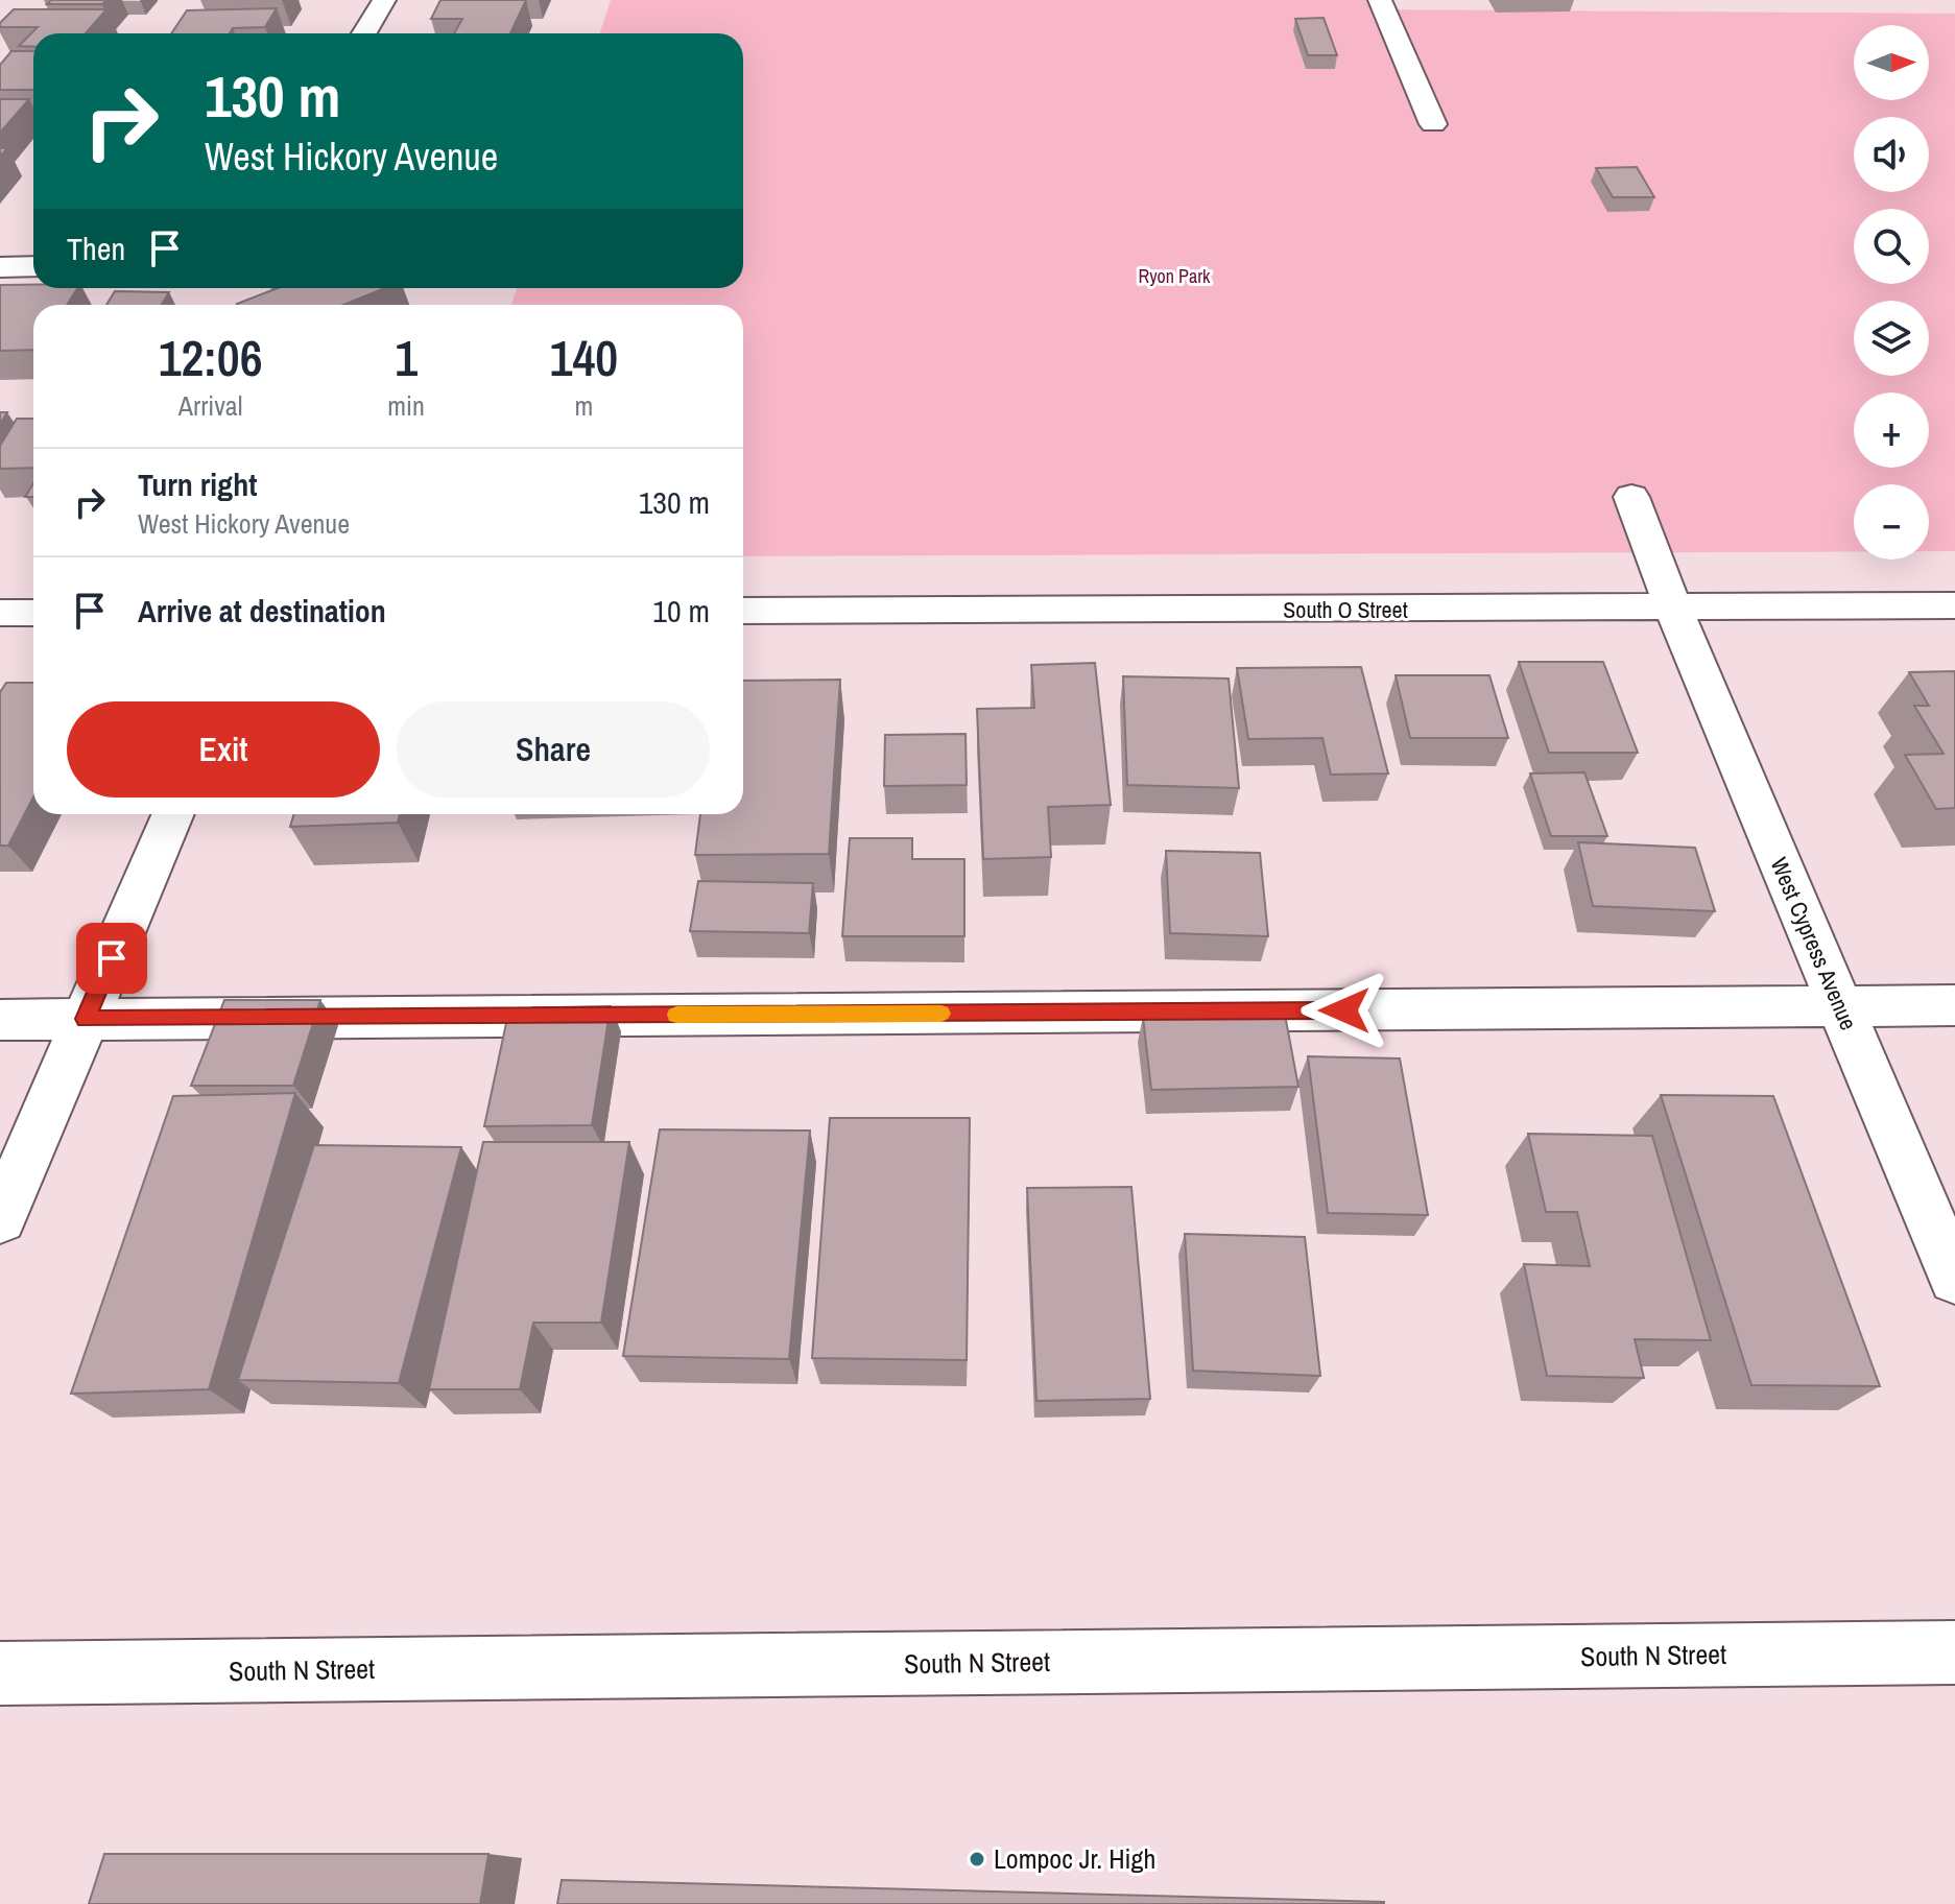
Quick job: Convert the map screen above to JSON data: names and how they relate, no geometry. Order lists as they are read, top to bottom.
{
  "streets": {
    "street": ["South O Street", "West Cypress Avenue", "South N Street"]
  },
  "crossings": [
    ["South O Street", "West Cypress Avenue"]
  ],
  "parks": ["Ryon Park"],
  "places": ["Lompoc Jr. High"],
  "north": "right",
  "page": {
    "map_buttons": ["+", "−"],
    "turn": ["130 m", "West Hickory Avenue"],
    "then": "Then",
    "eta": [
      "12:06",
      "Arrival",
      "1",
      "min",
      "140",
      "m"
    ],
    "list": [
      {
        "name": "Turn right",
        "note": "West Hickory Avenue",
        "value": "130 m"
      },
      {
        "name": "Arrive at destination",
        "value": "10 m"
      }
    ],
    "buttons": ["Exit", "Share"]
  }
}
